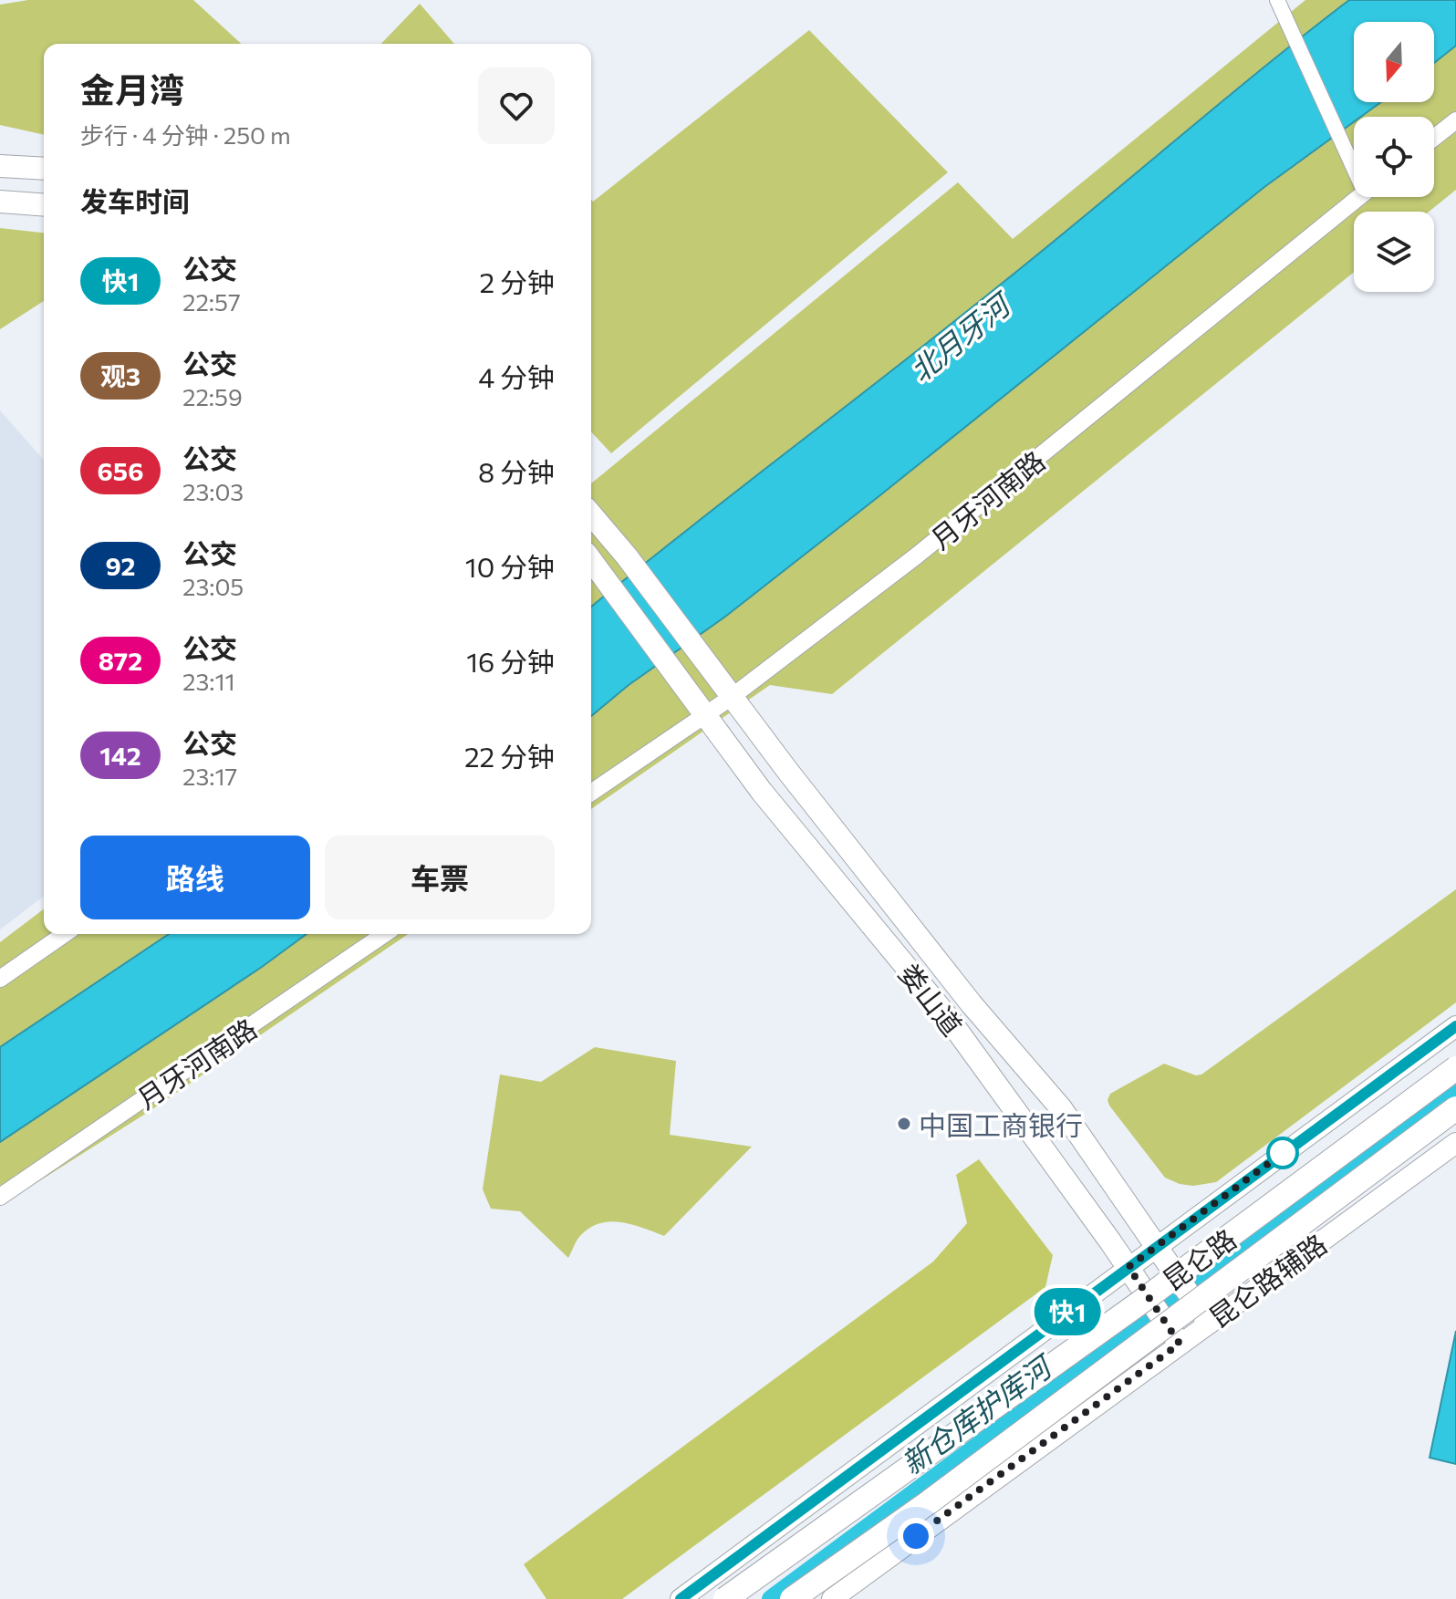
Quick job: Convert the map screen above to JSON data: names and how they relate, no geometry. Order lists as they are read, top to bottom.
{
  "streets": {
    "highway": ["昆仑路"],
    "main road": ["娄山道", "昆仑路辅路"],
    "street": ["月牙河南路"]
  },
  "crossings": [
    ["月牙河南路", "娄山道"],
    ["娄山道", "昆仑路辅路"]
  ],
  "water": ["北月牙河", "新仓库护库河"],
  "places": ["中国工商银行"],
  "lines": ["bus line 快1"],
  "north": "bottom",
  "page": {
    "on_map": "快1",
    "heading": [
      ["金月湾", "步行 · 4 分钟 · 250 m"],
      "发车时间"
    ],
    "list": [
      {
        "mark": "快1",
        "name": "公交",
        "note": "22:57",
        "value": "2 分钟"
      },
      {
        "mark": "观3",
        "name": "公交",
        "note": "22:59",
        "value": "4 分钟"
      },
      {
        "mark": "656",
        "name": "公交",
        "note": "23:03",
        "value": "8 分钟"
      },
      {
        "mark": "92",
        "name": "公交",
        "note": "23:05",
        "value": "10 分钟"
      },
      {
        "mark": "872",
        "name": "公交",
        "note": "23:11",
        "value": "16 分钟"
      },
      {
        "mark": "142",
        "name": "公交",
        "note": "23:17",
        "value": "22 分钟"
      }
    ],
    "buttons": ["路线", "车票"]
  }
}
